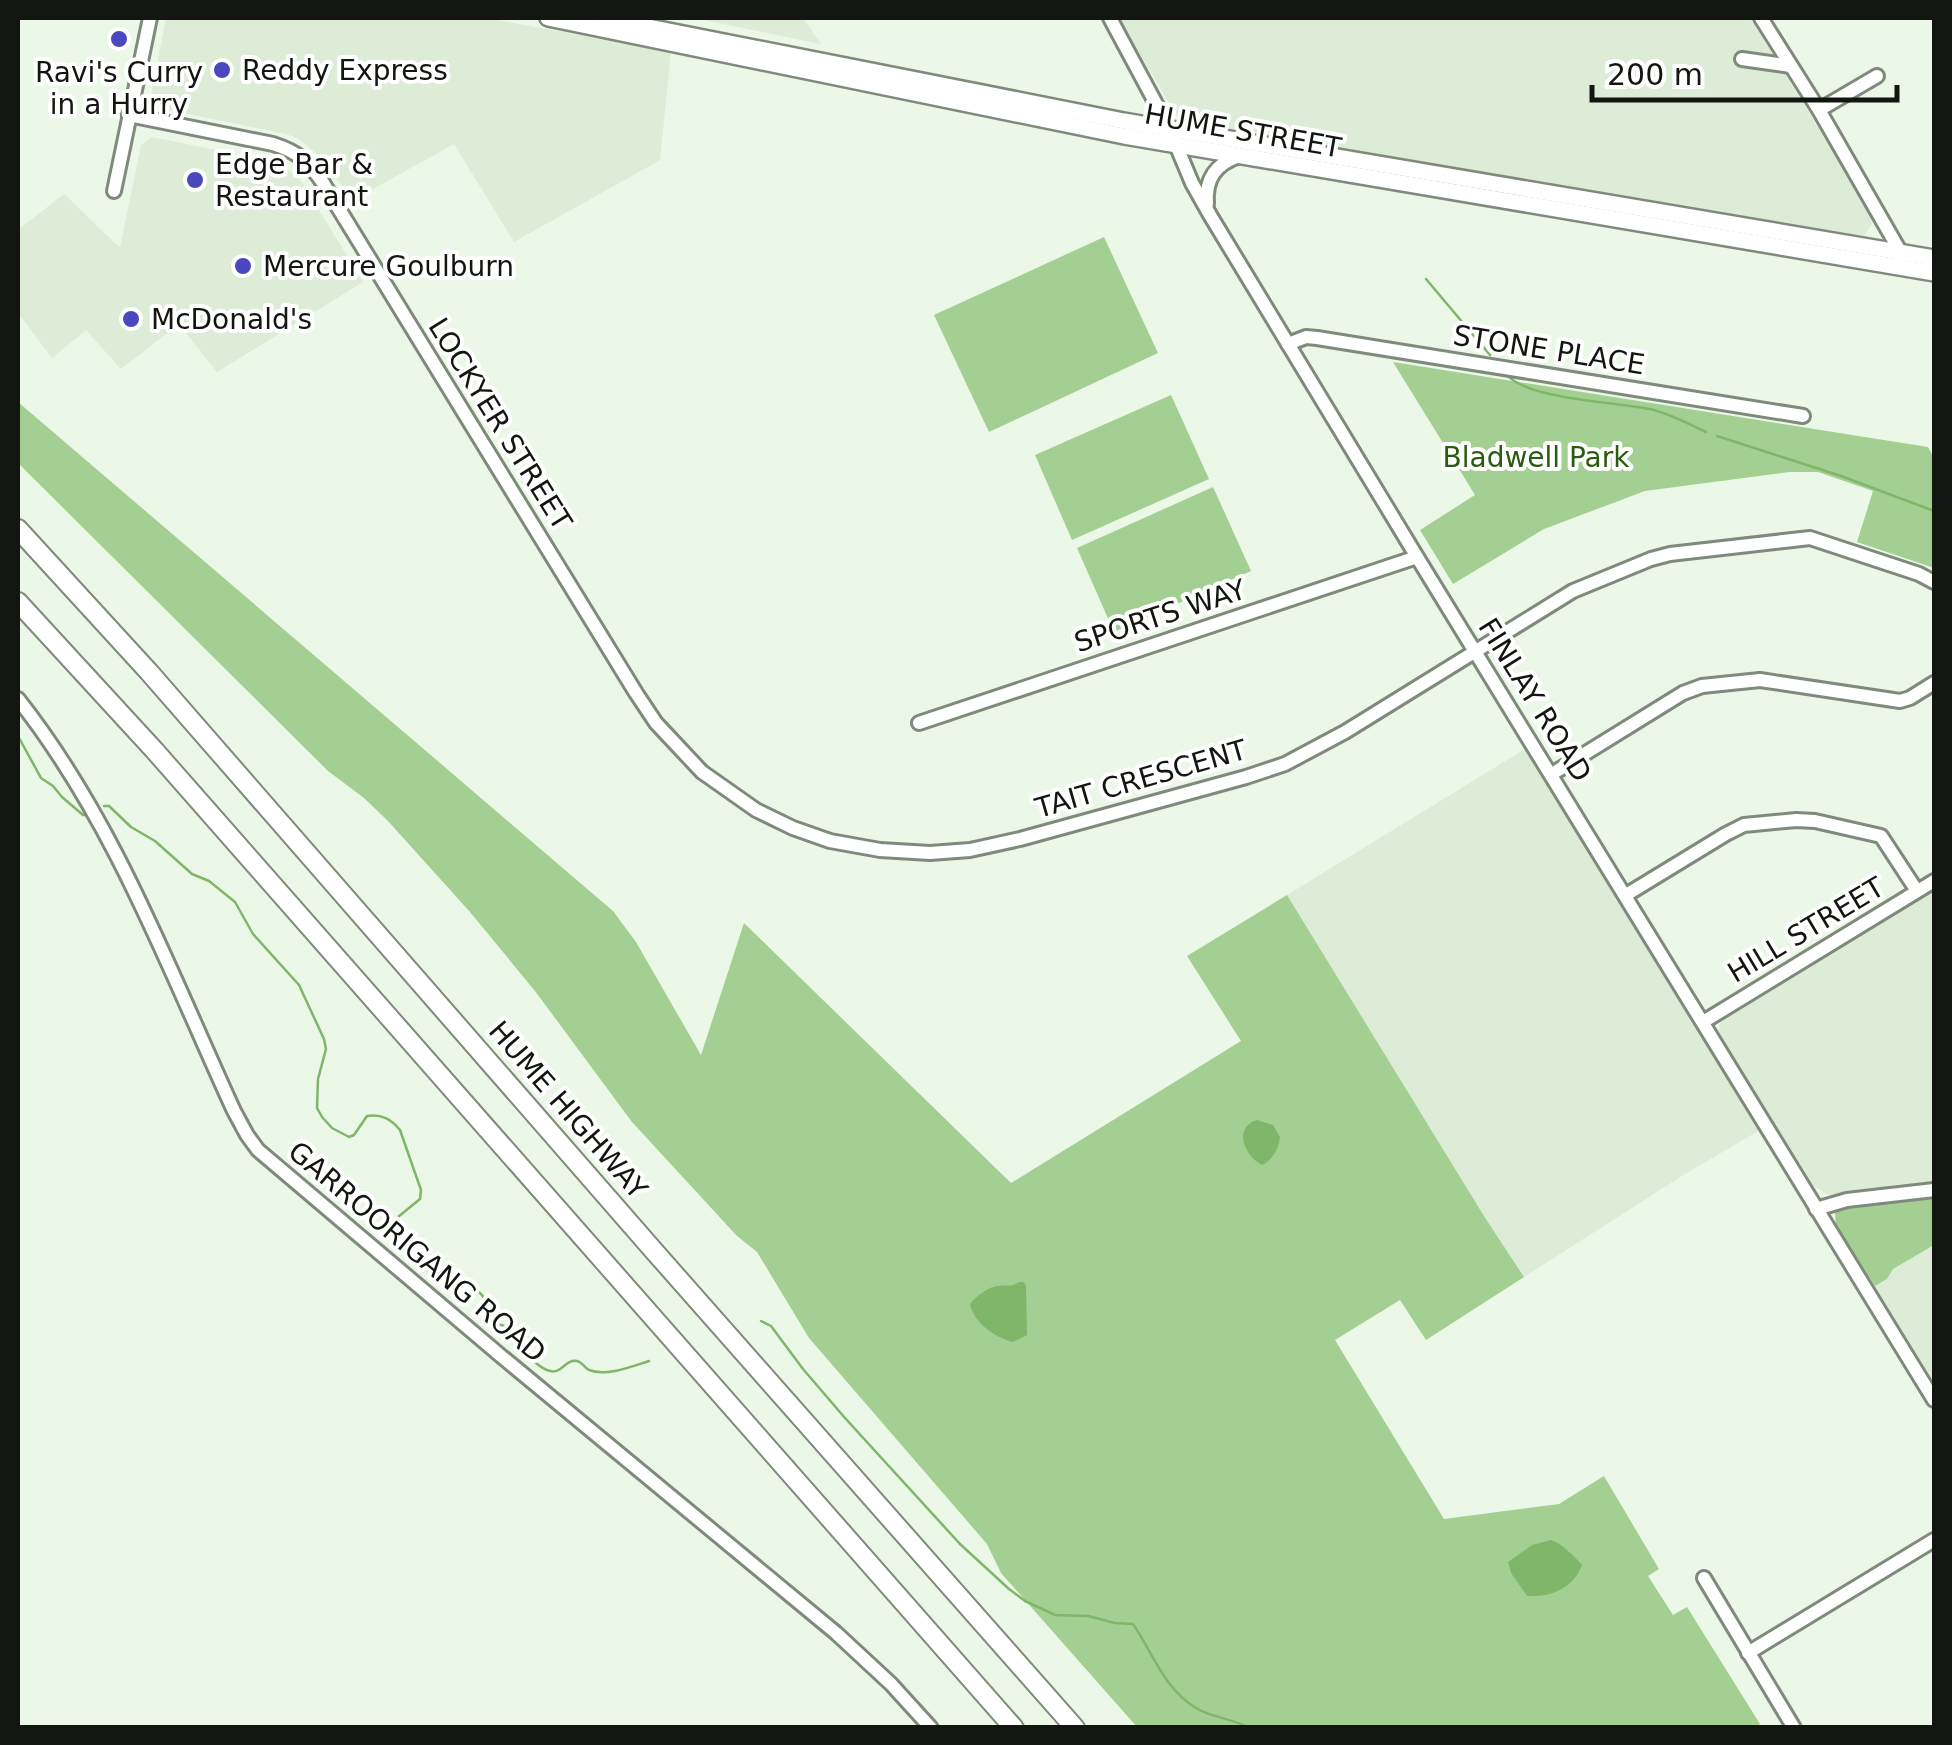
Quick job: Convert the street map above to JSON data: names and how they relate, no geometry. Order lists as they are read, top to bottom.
{
  "streets": {
    "highway": ["HUME HIGHWAY"],
    "main road": ["HUME STREET"],
    "street": [
      "STONE PLACE",
      "LOCKYER STREET",
      "SPORTS WAY",
      "FINLAY ROAD",
      "TAIT CRESCENT",
      "HILL STREET",
      "GARROORIGANG ROAD"
    ]
  },
  "crossings": [
    ["HUME STREET", "FINLAY ROAD"],
    ["STONE PLACE", "FINLAY ROAD"],
    ["LOCKYER STREET", "TAIT CRESCENT"],
    ["SPORTS WAY", "FINLAY ROAD"],
    ["FINLAY ROAD", "TAIT CRESCENT"],
    ["FINLAY ROAD", "HILL STREET"]
  ],
  "parks": ["Bladwell Park"],
  "places": [
    "Ravi's Curry in a Hurry",
    "Reddy Express",
    "Edge Bar & Restaurant",
    "Mercure Goulburn",
    "McDonald's"
  ],
  "scale_bar": "200 m"
}
